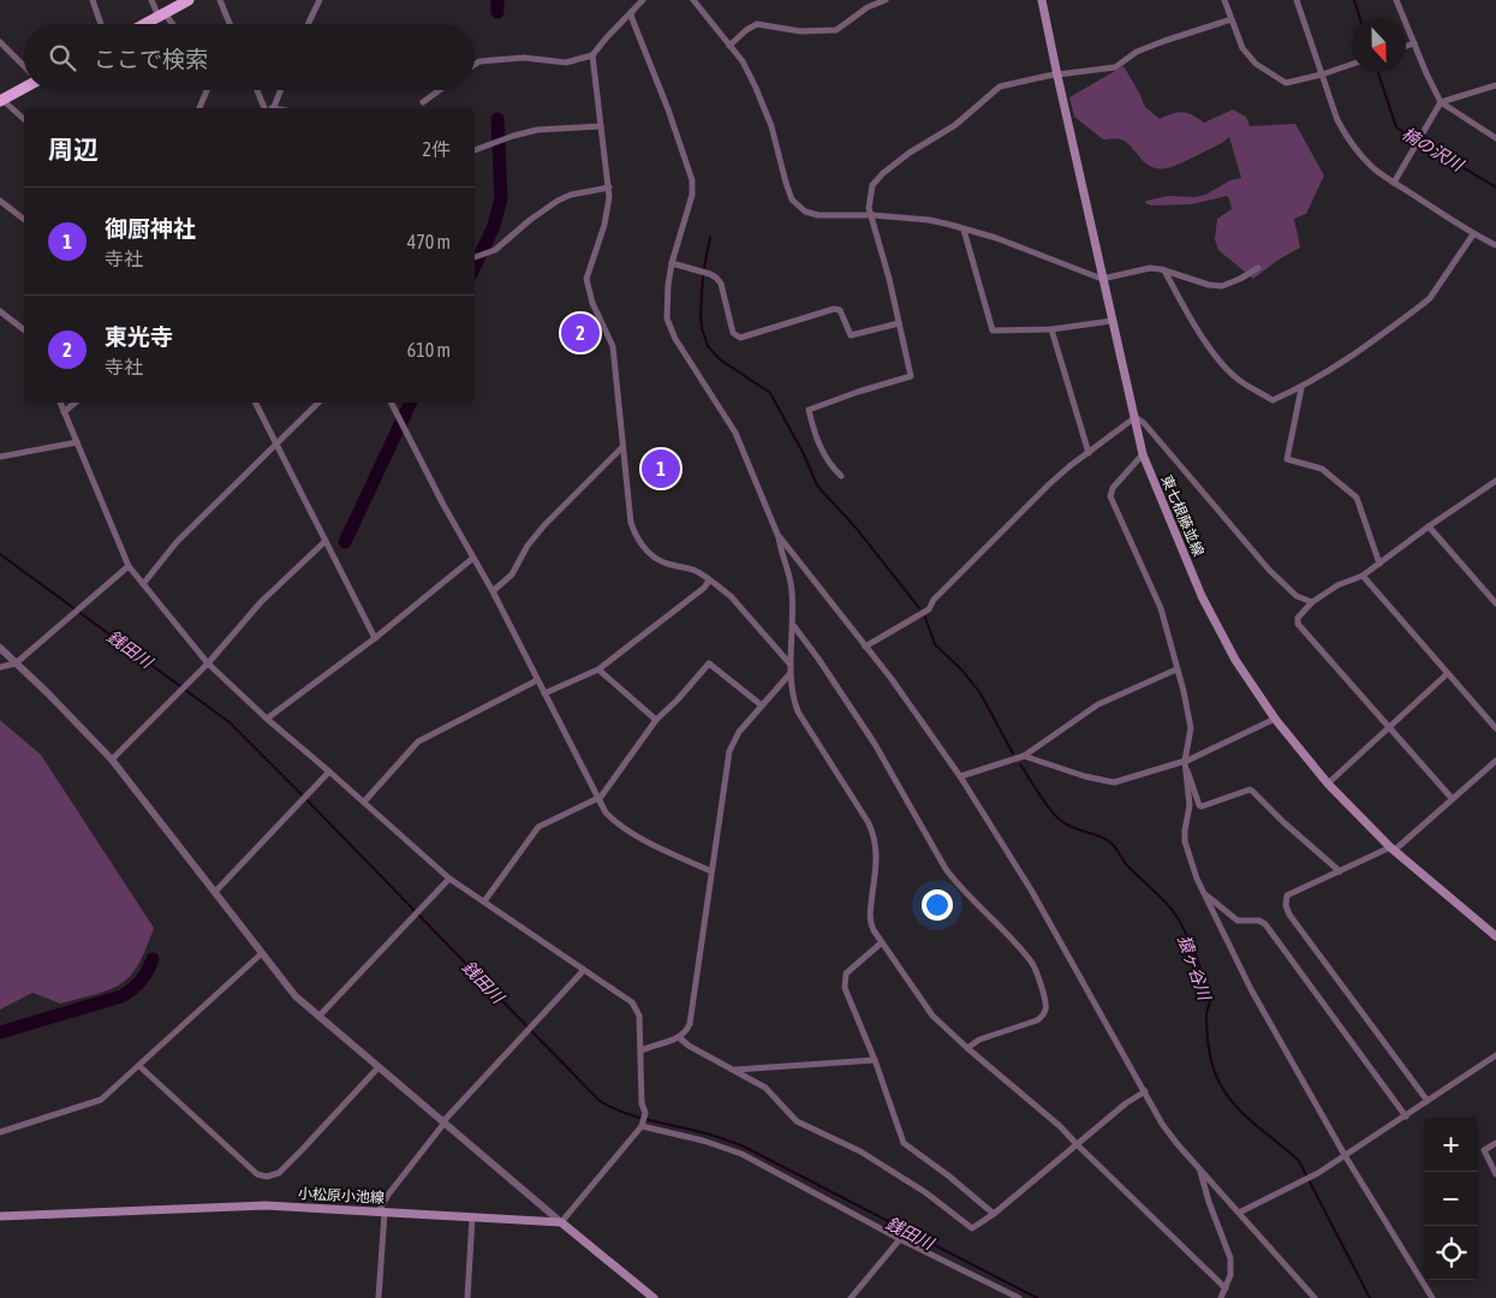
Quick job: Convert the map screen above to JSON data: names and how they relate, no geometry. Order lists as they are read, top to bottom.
{
  "streets": {
    "main road": ["東七根藤並線", "小松原小池線"]
  },
  "water": ["楠の沢川", "銭田川", "猿ヶ谷川"],
  "north": "bottom",
  "page": {
    "search": "ここで検索",
    "heading": ["周辺", "2件"],
    "list": [
      {
        "mark": "1",
        "name": "御厨神社",
        "note": "寺社",
        "value": "470 m"
      },
      {
        "mark": "2",
        "name": "東光寺",
        "note": "寺社",
        "value": "610 m"
      }
    ],
    "pins": ["2", "1"],
    "map_buttons": ["+", "−"]
  }
}
